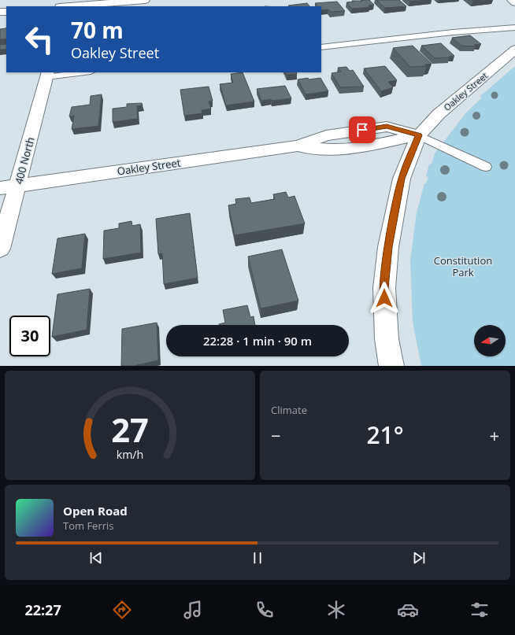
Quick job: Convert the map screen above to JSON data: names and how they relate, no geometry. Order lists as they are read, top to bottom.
{
  "streets": {
    "street": ["Oakley Street", "400 North"]
  },
  "crossings": [
    ["Oakley Street", "400 North"]
  ],
  "parks": ["Constitution Park"],
  "north": "left",
  "page": {
    "turn": ["70 m", "Oakley Street"],
    "limit": "30",
    "trip": "22:28 · 1 min · 90 m",
    "tile": "Climate",
    "heat": ["−", "21°", "+"],
    "song": ["Open Road", "Tom Ferris"],
    "tabs": "22:27",
    "gauge": ["27", "km/h"]
  }
}
